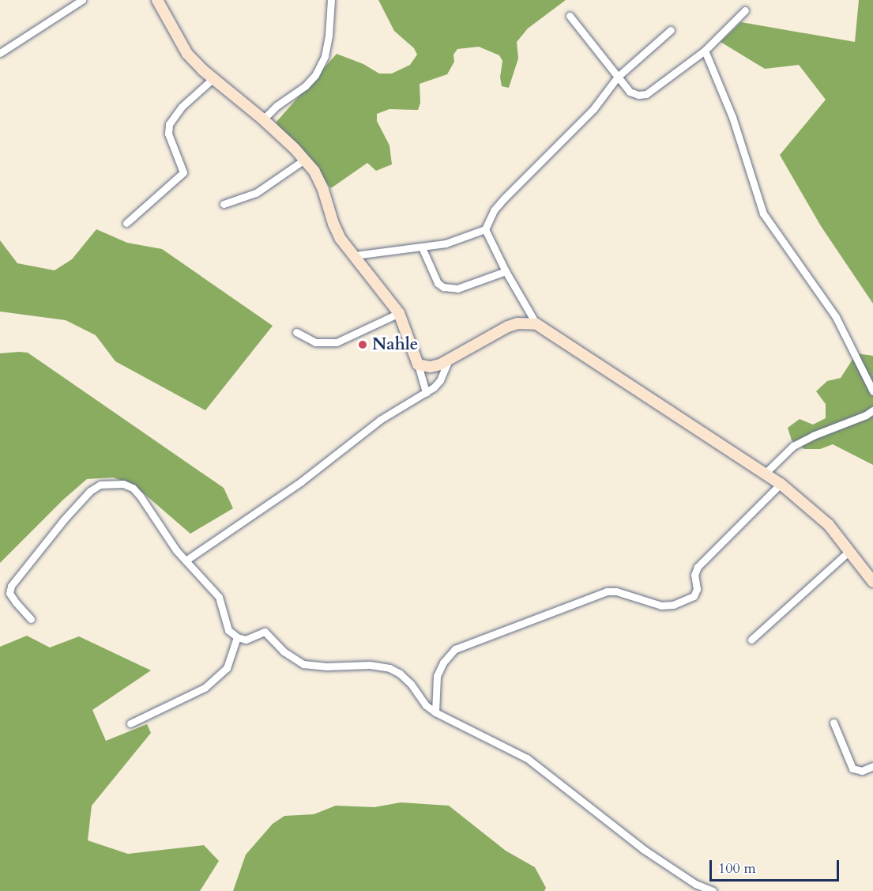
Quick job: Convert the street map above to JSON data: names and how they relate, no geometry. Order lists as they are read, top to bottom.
{
  "places": ["Nahle"],
  "scale_bar": "100 m"
}
